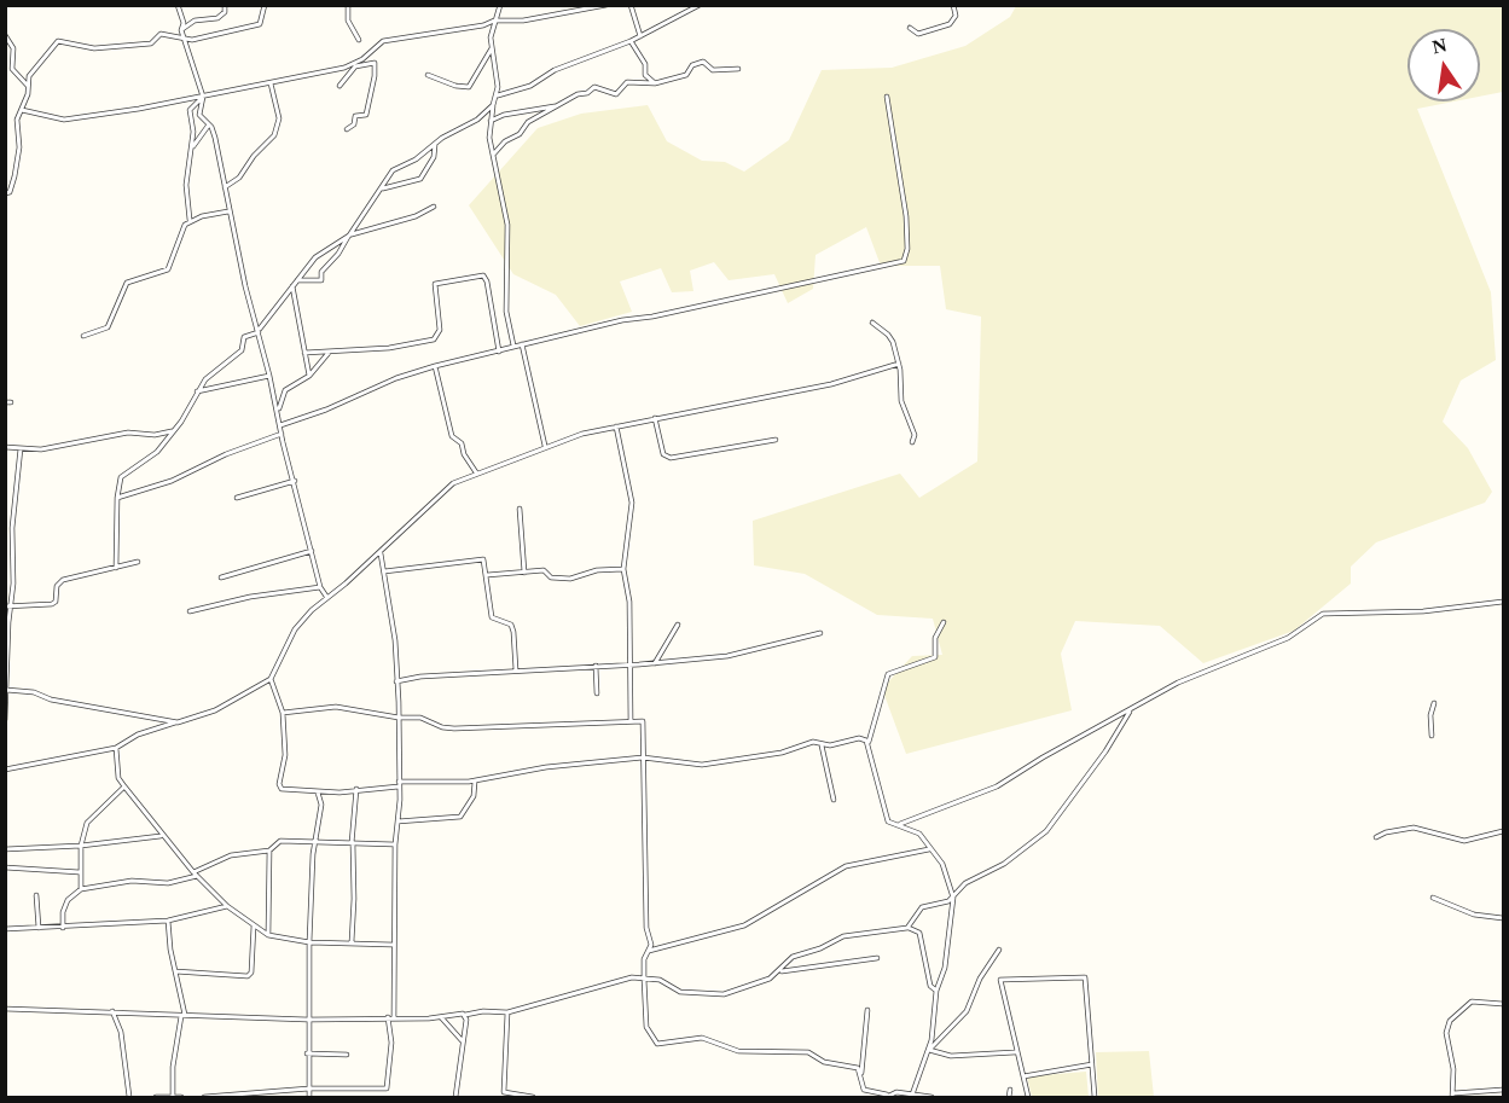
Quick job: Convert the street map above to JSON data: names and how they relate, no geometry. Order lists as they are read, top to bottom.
{
  "north": "top"
}
